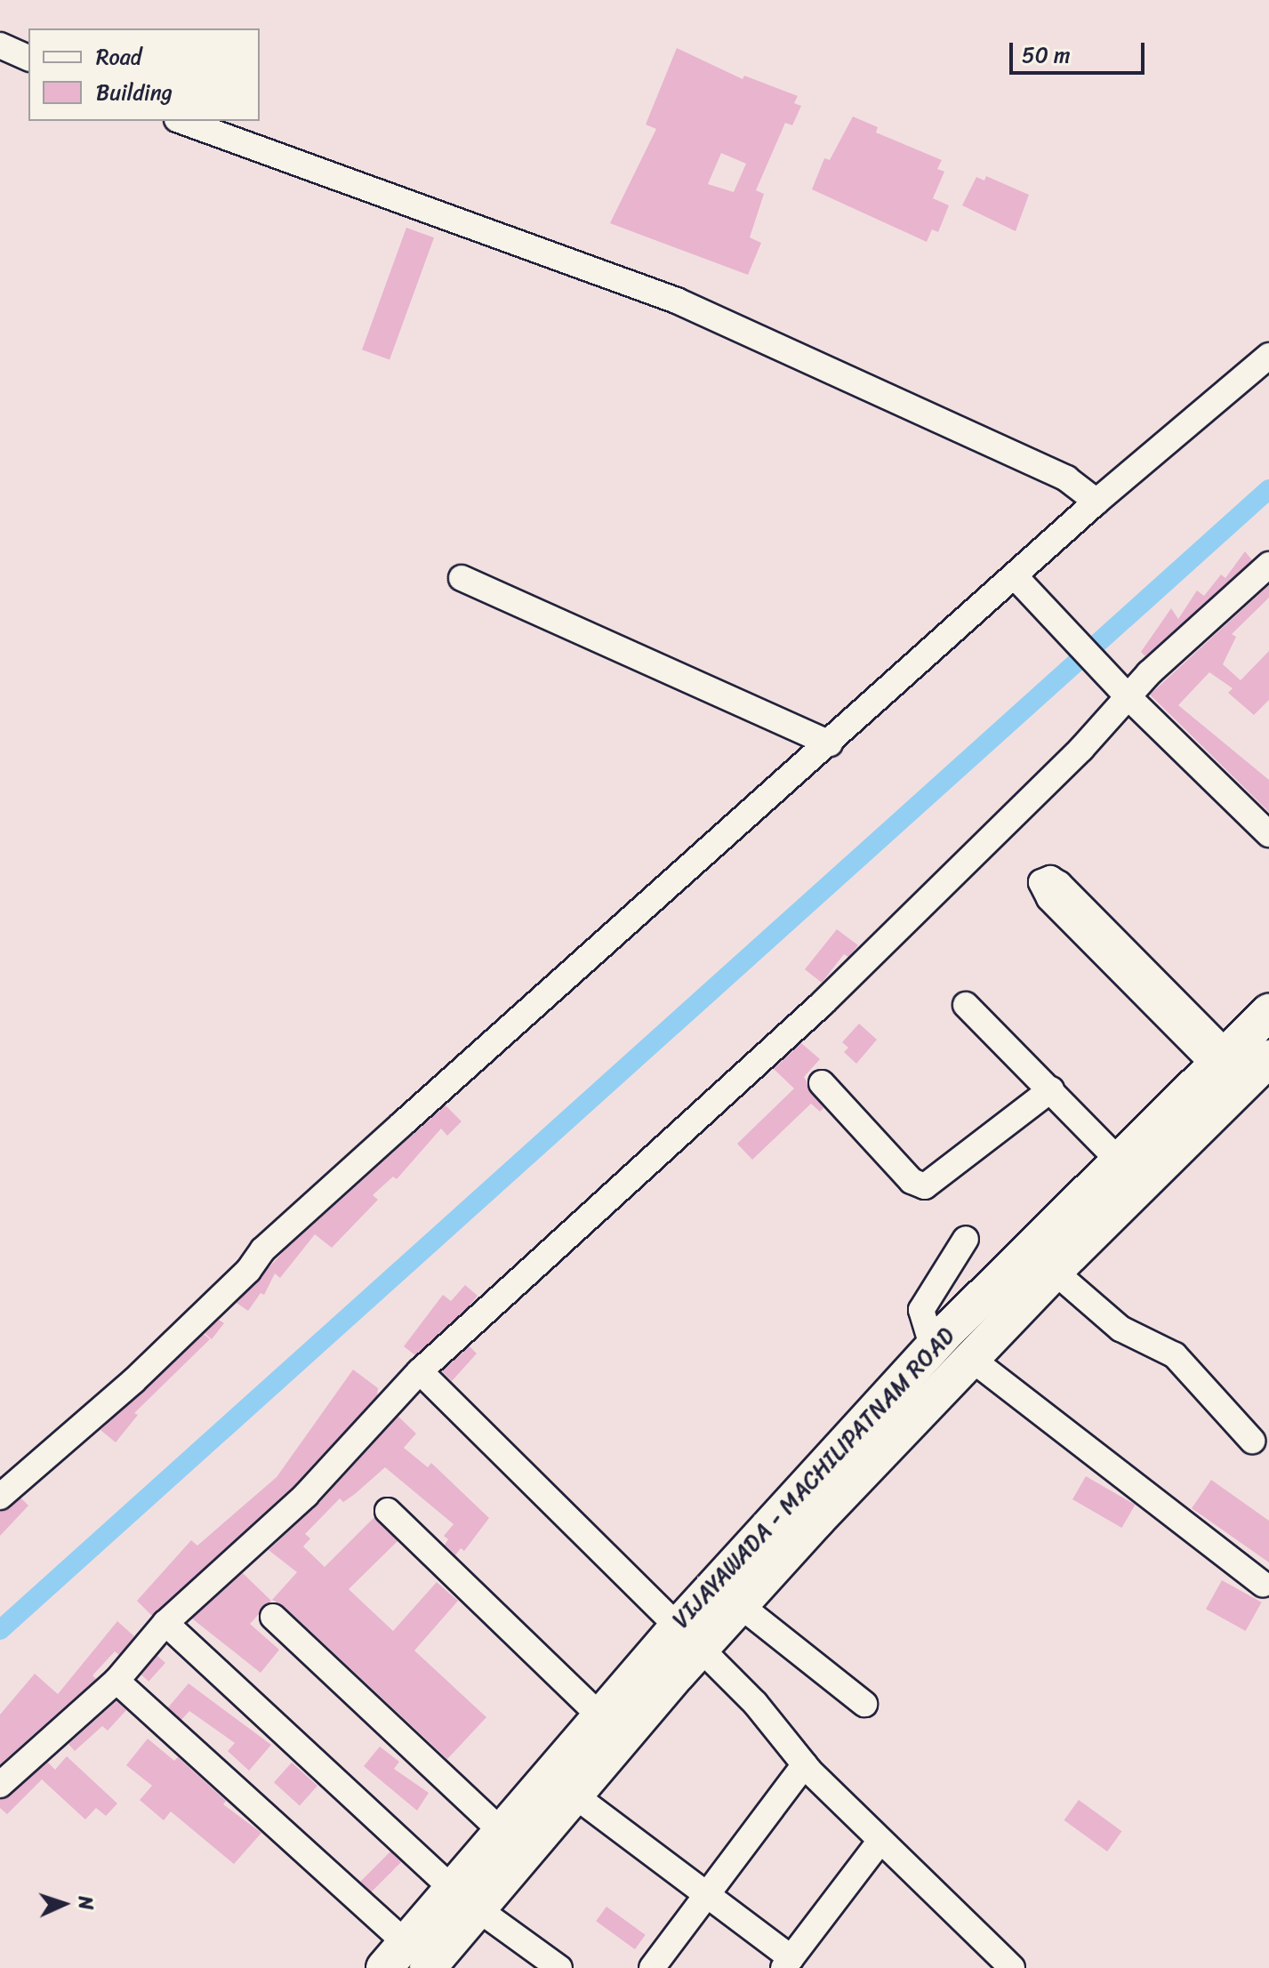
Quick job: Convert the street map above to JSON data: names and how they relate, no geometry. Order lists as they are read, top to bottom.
{
  "streets": {
    "highway": ["VIJAYAWADA - MACHILIPATNAM ROAD"]
  },
  "legend": ["Road", "Building"],
  "scale_bar": "50 m",
  "north": "right"
}
